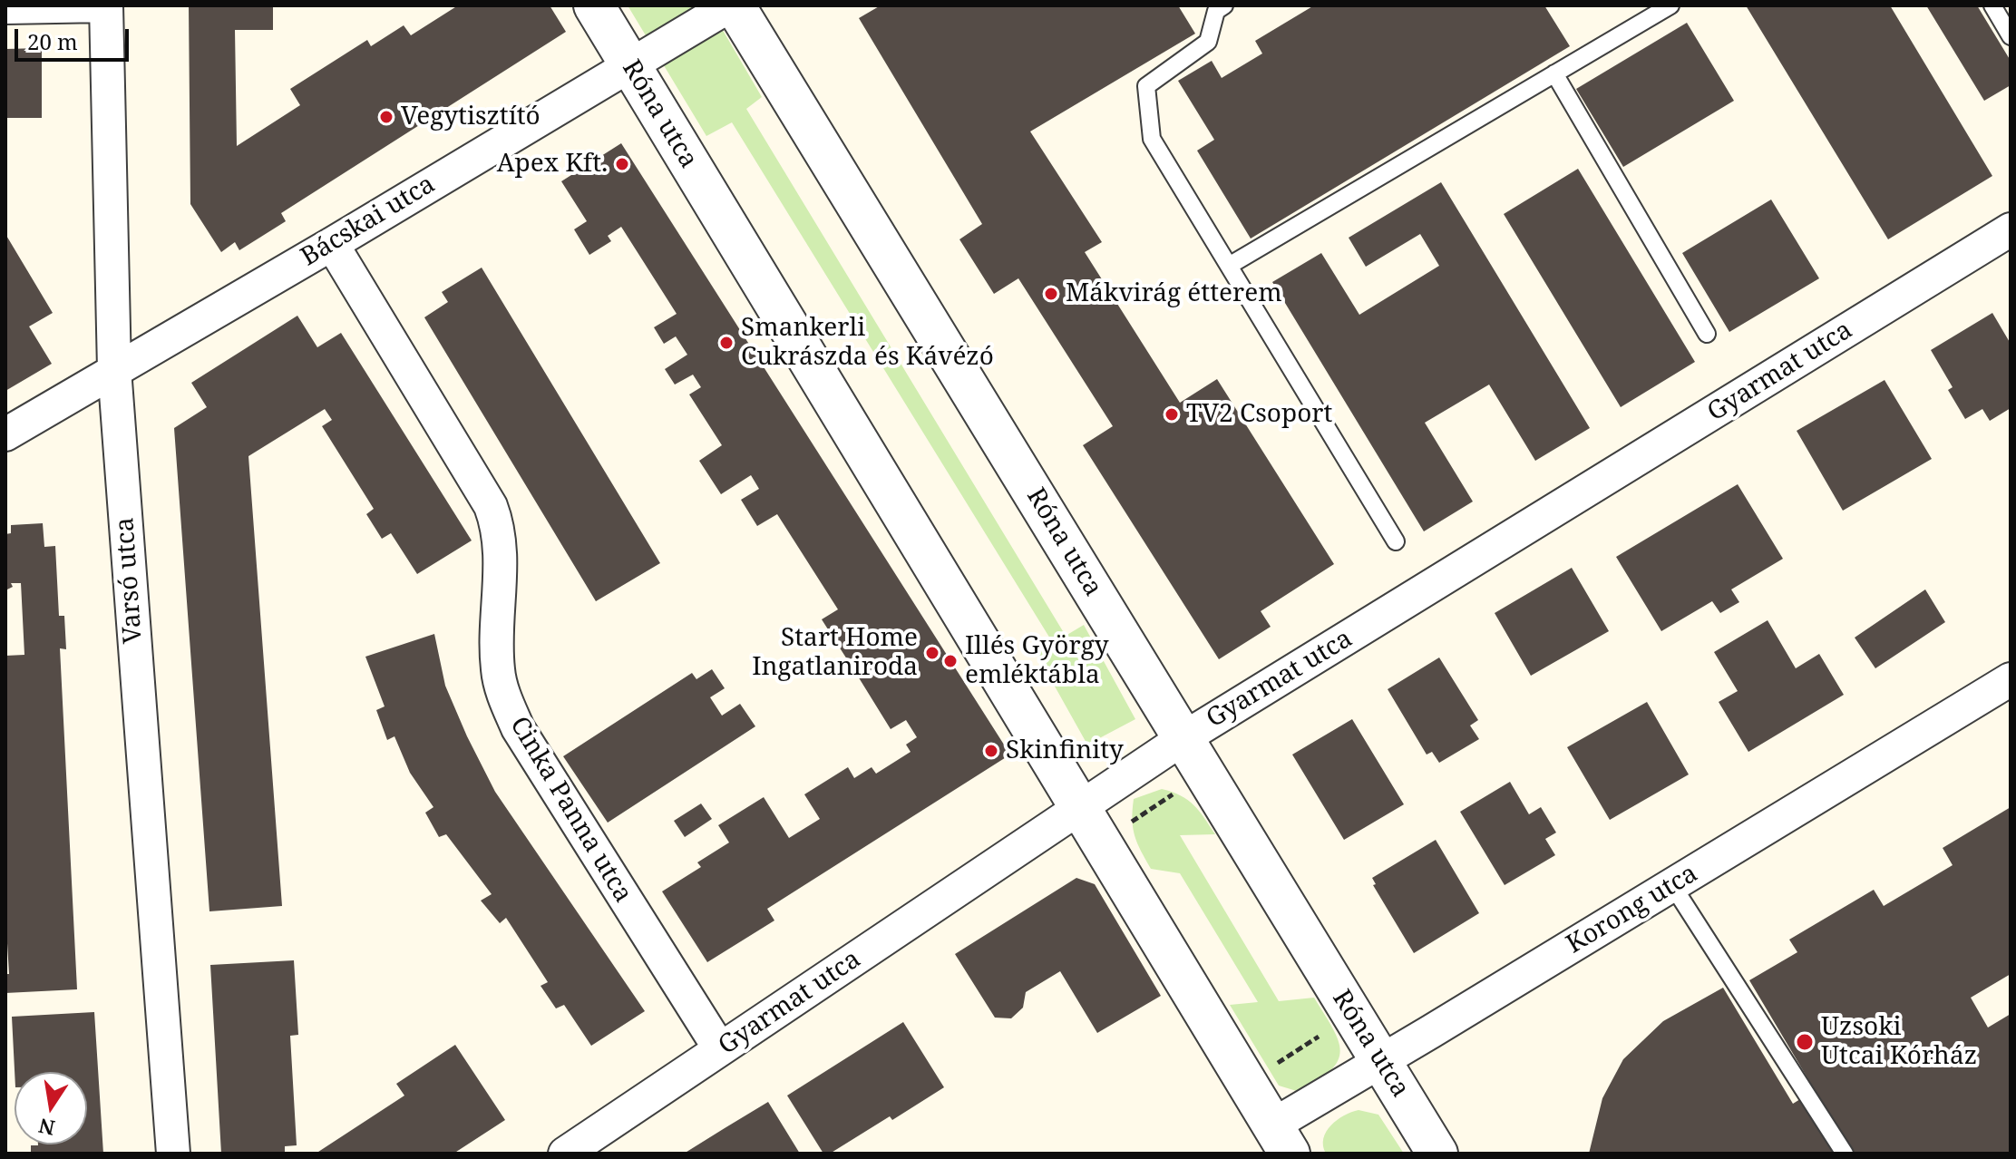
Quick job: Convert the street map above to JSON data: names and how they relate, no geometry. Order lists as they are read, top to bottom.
{
  "streets": {
    "street": [
      "Róna utca",
      "Bácskai utca",
      "Gyarmat utca",
      "Varsó utca",
      "Cinka Panna utca",
      "Korong utca"
    ]
  },
  "crossings": [
    ["Róna utca", "Bácskai utca"],
    ["Róna utca", "Gyarmat utca"],
    ["Róna utca", "Korong utca"],
    ["Bácskai utca", "Varsó utca"],
    ["Bácskai utca", "Cinka Panna utca"],
    ["Gyarmat utca", "Cinka Panna utca"]
  ],
  "places": [
    "Vegytisztító",
    "Apex Kft.",
    "Mákvirág étterem",
    "Smankerli Cukrászda és Kávézó",
    "TV2 Csoport",
    "Start Home Ingatlaniroda",
    "Illés György emléktábla",
    "Skinfinity",
    "Uzsoki Utcai Kórház"
  ],
  "scale_bar": "20 m",
  "north": "bottom"
}
